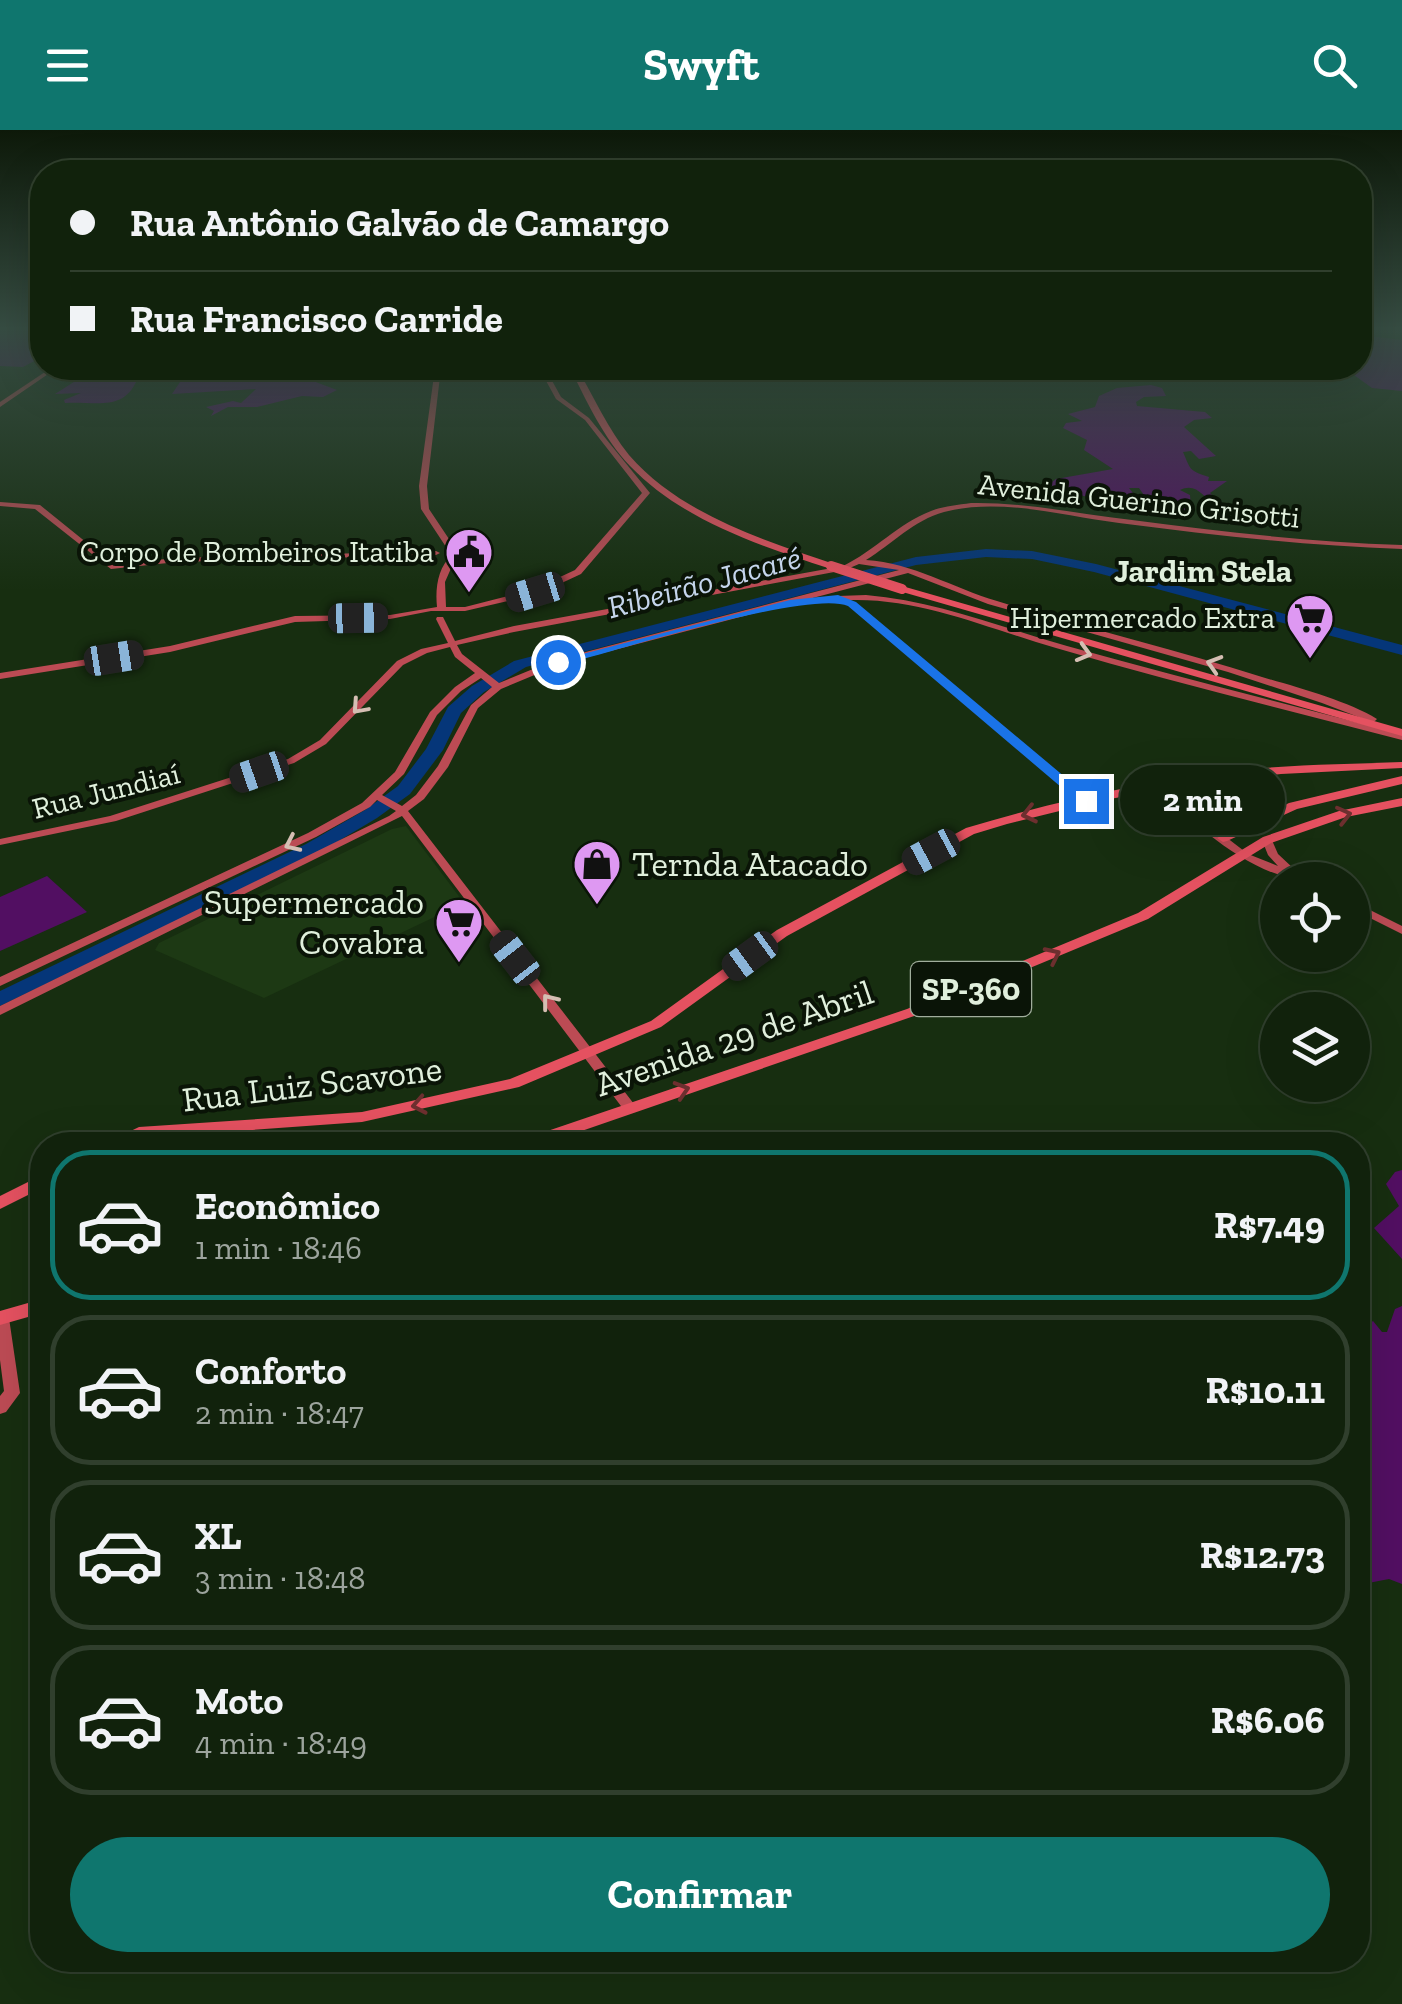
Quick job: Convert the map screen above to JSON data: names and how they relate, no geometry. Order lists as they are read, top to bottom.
{
  "streets": {
    "main road": [
      "Avenida Guerino Grisotti",
      "Rua Jundiaí",
      "SP-360",
      "Avenida 29 de Abril",
      "Rua Luiz Scavone"
    ]
  },
  "one_way": ["Avenida 29 de Abril", "Rua Luiz Scavone"],
  "districts": ["Jardim Stela"],
  "water": ["Ribeirão Jacaré"],
  "places": {
    "public building": ["Corpo de Bombeiros Itatiba"],
    "supermarket": ["Hipermercado Extra", "Supermercado Covabra"],
    "shop": ["Ternda Atacado"]
  },
  "page": {
    "header": "Swyft",
    "banner": ["Rua Antônio Galvão de Camargo", "Rua Francisco Carride"],
    "bubble": "2 min",
    "list": [
      {
        "name": "Econômico",
        "note": "1 min · 18:46",
        "value": "R$7.49"
      },
      {
        "name": "Conforto",
        "note": "2 min · 18:47",
        "value": "R$10.11"
      },
      {
        "name": "XL",
        "note": "3 min · 18:48",
        "value": "R$12.73"
      },
      {
        "name": "Moto",
        "note": "4 min · 18:49",
        "value": "R$6.06"
      }
    ],
    "buttons": "Confirmar"
  }
}
